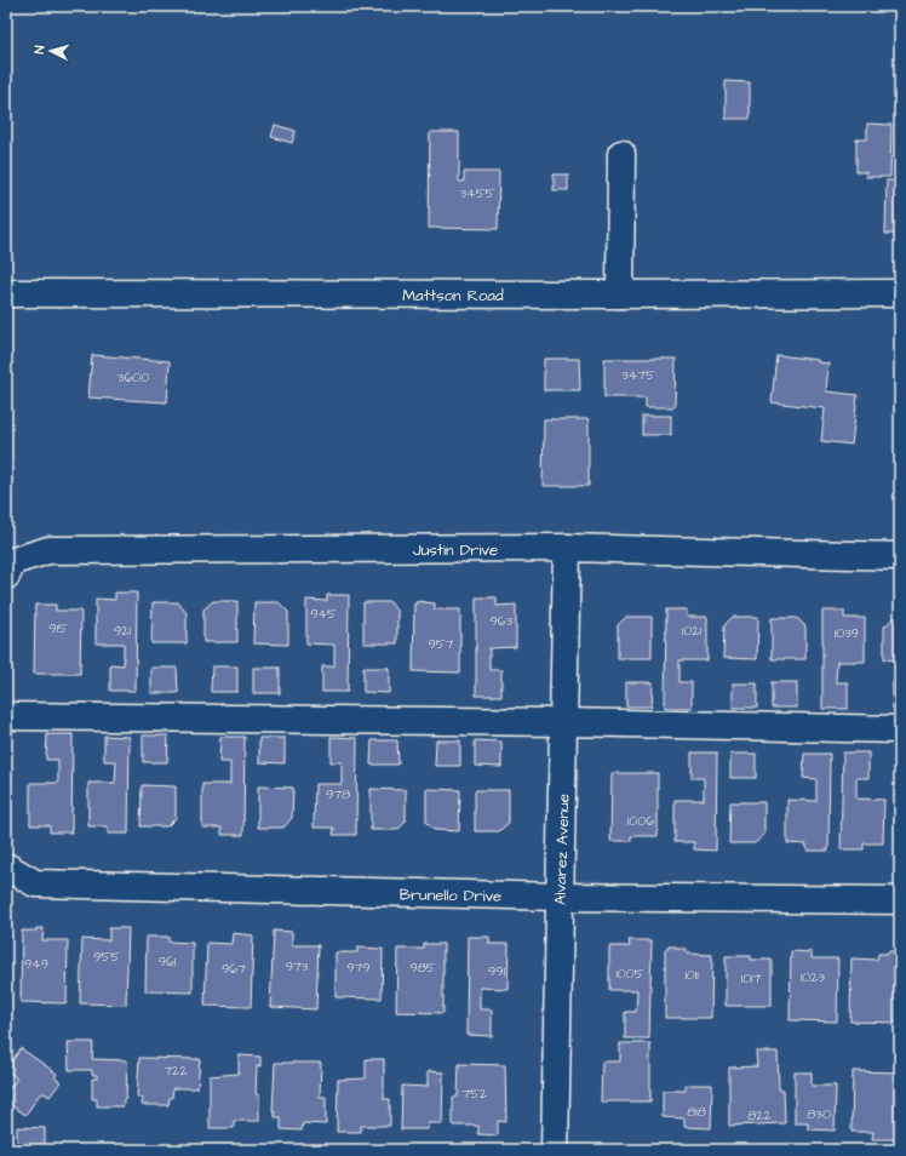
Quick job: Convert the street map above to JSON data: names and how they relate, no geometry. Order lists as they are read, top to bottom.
{
  "streets": {
    "street": [
      "Mattson Road",
      "Justin Drive",
      "Alvarez Avenue",
      "Brunello Drive"
    ]
  },
  "crossings": [
    ["Justin Drive", "Alvarez Avenue"],
    ["Alvarez Avenue", "Brunello Drive"]
  ],
  "house_numbers": [
    "3455",
    "3475",
    "3600",
    "945",
    "963",
    "915",
    "921",
    "1021",
    "1039",
    "957",
    "978",
    "1006",
    "955",
    "961",
    "949",
    "973",
    "979",
    "985",
    "967",
    "991",
    "1005",
    "1011",
    "1023",
    "1017",
    "722",
    "752",
    "818",
    "830",
    "822"
  ],
  "north": "left"
}
